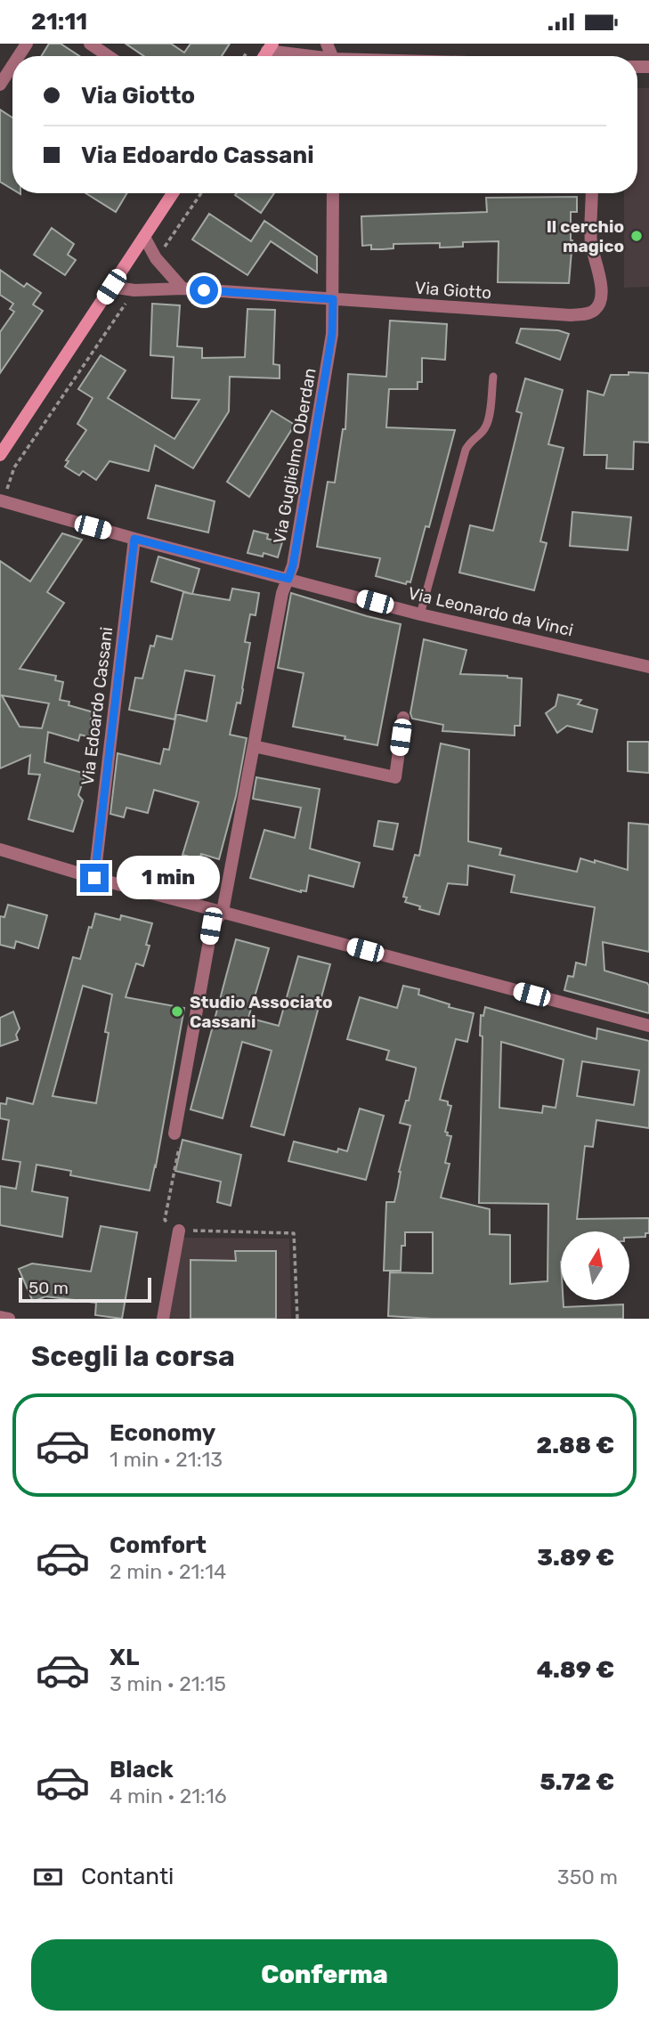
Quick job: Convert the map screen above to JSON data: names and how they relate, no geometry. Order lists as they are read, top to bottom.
{
  "streets": {
    "street": [
      "Via Giotto",
      "Via Guglielmo Oberdan",
      "Via Leonardo da Vinci",
      "Via Edoardo Cassani"
    ]
  },
  "crossings": [
    ["Via Giotto", "Via Guglielmo Oberdan"],
    ["Via Guglielmo Oberdan", "Via Leonardo da Vinci"],
    ["Via Leonardo da Vinci", "Via Edoardo Cassani"]
  ],
  "places": ["Il cerchio magico", "Studio Associato Cassani"],
  "scale_bar": "50 m",
  "north": "top",
  "page": {
    "status": "21:11",
    "banner": ["Via Giotto", "Via Edoardo Cassani"],
    "bubble": "1 min",
    "scale": "50 m",
    "heading": "Scegli la corsa",
    "list": [
      {
        "name": "Economy",
        "note": "1 min · 21:13",
        "value": "2.88 €"
      },
      {
        "name": "Comfort",
        "note": "2 min · 21:14",
        "value": "3.89 €"
      },
      {
        "name": "XL",
        "note": "3 min · 21:15",
        "value": "4.89 €"
      },
      {
        "name": "Black",
        "note": "4 min · 21:16",
        "value": "5.72 €"
      }
    ],
    "pay": ["Contanti", "350 m"],
    "buttons": "Conferma"
  }
}
